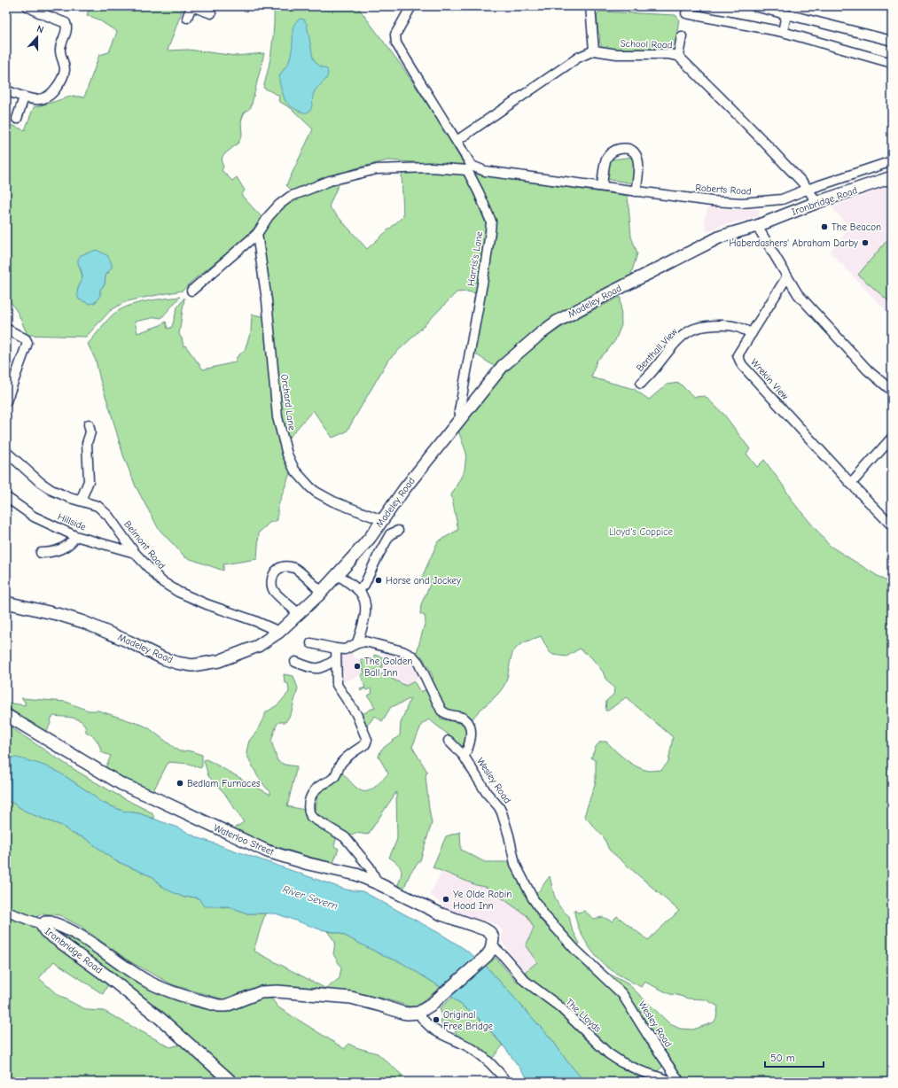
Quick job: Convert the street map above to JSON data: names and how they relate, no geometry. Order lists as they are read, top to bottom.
{
  "streets": {
    "main road": ["Ironbridge Road", "Madeley Road", "Waterloo Street"],
    "street": [
      "School Road",
      "Roberts Road",
      "Harris's Lane",
      "Benthall View",
      "Wrekin View",
      "Orchard Lane",
      "Hillside",
      "Belmont Road",
      "Wesley Road",
      "The Lloyds"
    ]
  },
  "crossings": [
    ["School Road", "Roberts Road"],
    ["School Road", "Ironbridge Road"],
    ["Roberts Road", "Harris's Lane"],
    ["Ironbridge Road", "Madeley Road"],
    ["Harris's Lane", "Madeley Road"],
    ["Madeley Road", "Orchard Lane"],
    ["Madeley Road", "Belmont Road"],
    ["Benthall View", "Wrekin View"],
    ["Hillside", "Belmont Road"],
    ["Wesley Road", "The Lloyds"],
    ["Waterloo Street", "The Lloyds"]
  ],
  "water": ["River Severn"],
  "parks": ["Lloyd's Coppice"],
  "places": [
    "The Beacon",
    "Haberdashers' Abraham Darby",
    "Horse and Jockey",
    "The Golden Ball Inn",
    "Bedlam Furnaces",
    "Ye Olde Robin Hood Inn",
    "Original Free Bridge"
  ],
  "scale_bar": "50 m",
  "north": "top"
}
